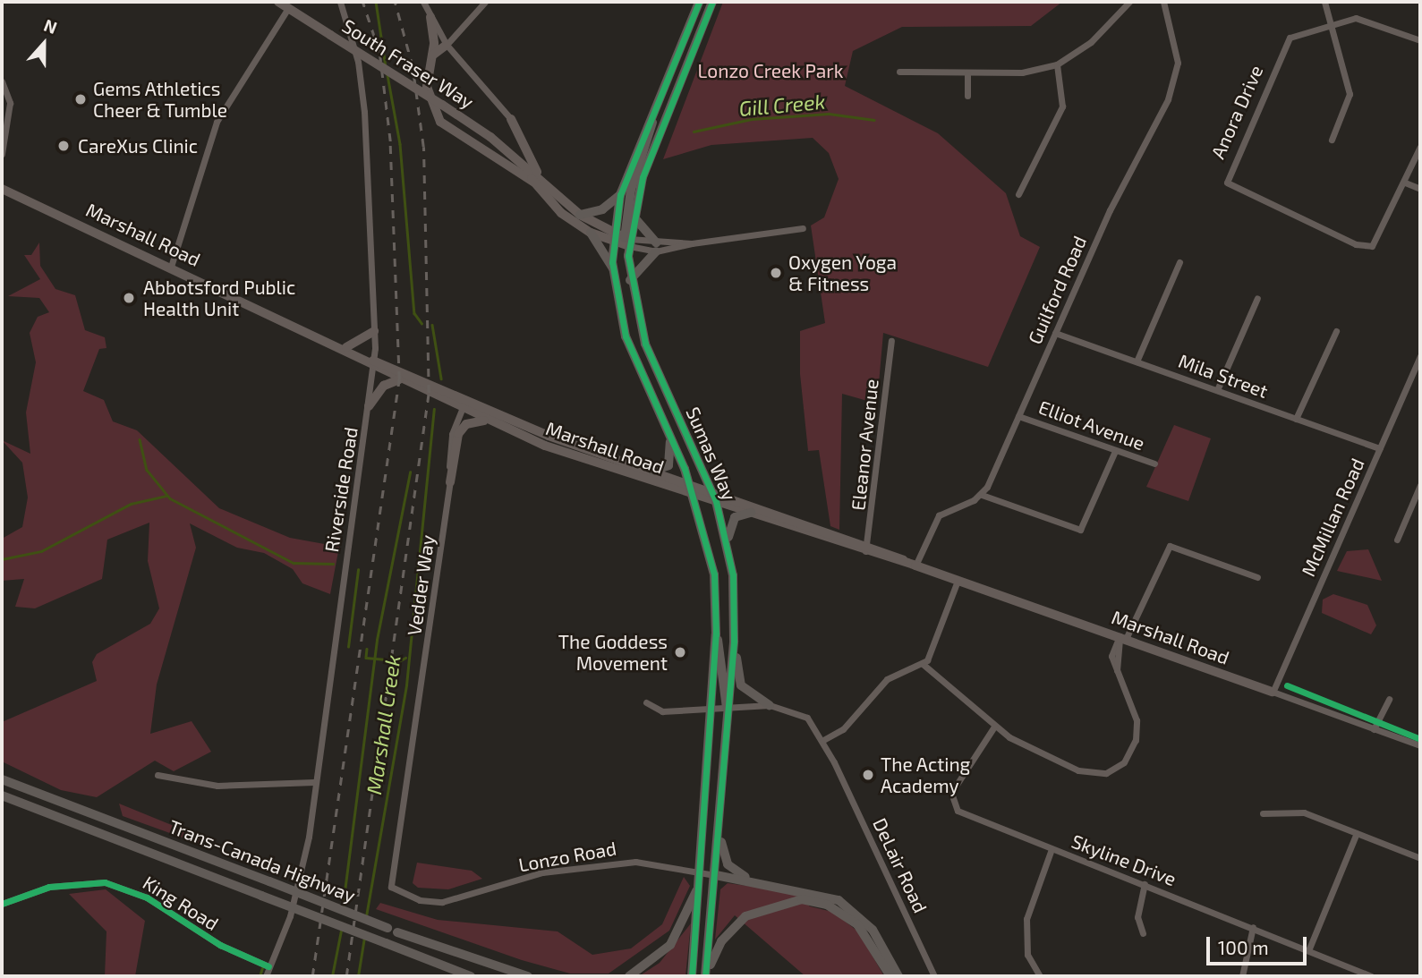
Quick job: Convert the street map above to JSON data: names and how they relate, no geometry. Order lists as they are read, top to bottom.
{
  "streets": {
    "highway": ["Sumas Way", "Trans-Canada Highway"],
    "main road": ["South Fraser Way", "Marshall Road"],
    "street": [
      "Anora Drive",
      "Guilford Road",
      "Mila Street",
      "Elliot Avenue",
      "Eleanor Avenue",
      "Riverside Road",
      "McMillan Road",
      "Vedder Way",
      "Lonzo Road",
      "Skyline Drive",
      "DeLair Road",
      "King Road"
    ]
  },
  "crossings": [
    ["South Fraser Way", "Sumas Way"],
    ["Marshall Road", "Eleanor Avenue"],
    ["Marshall Road", "Sumas Way"],
    ["Marshall Road", "Riverside Road"],
    ["Marshall Road", "McMillan Road"],
    ["Marshall Road", "Vedder Way"],
    ["Guilford Road", "Mila Street"],
    ["Guilford Road", "Elliot Avenue"],
    ["Mila Street", "McMillan Road"],
    ["Sumas Way", "Lonzo Road"],
    ["Sumas Way", "DeLair Road"],
    ["Riverside Road", "King Road"],
    ["Vedder Way", "Lonzo Road"]
  ],
  "water": ["Gill Creek", "Marshall Creek"],
  "parks": ["Lonzo Creek Park"],
  "places": [
    "Gems Athletics Cheer & Tumble",
    "CareXus Clinic",
    "Oxygen Yoga & Fitness",
    "Abbotsford Public Health Unit",
    "The Goddess Movement",
    "The Acting Academy"
  ],
  "scale_bar": "100 m",
  "north": "top"
}
